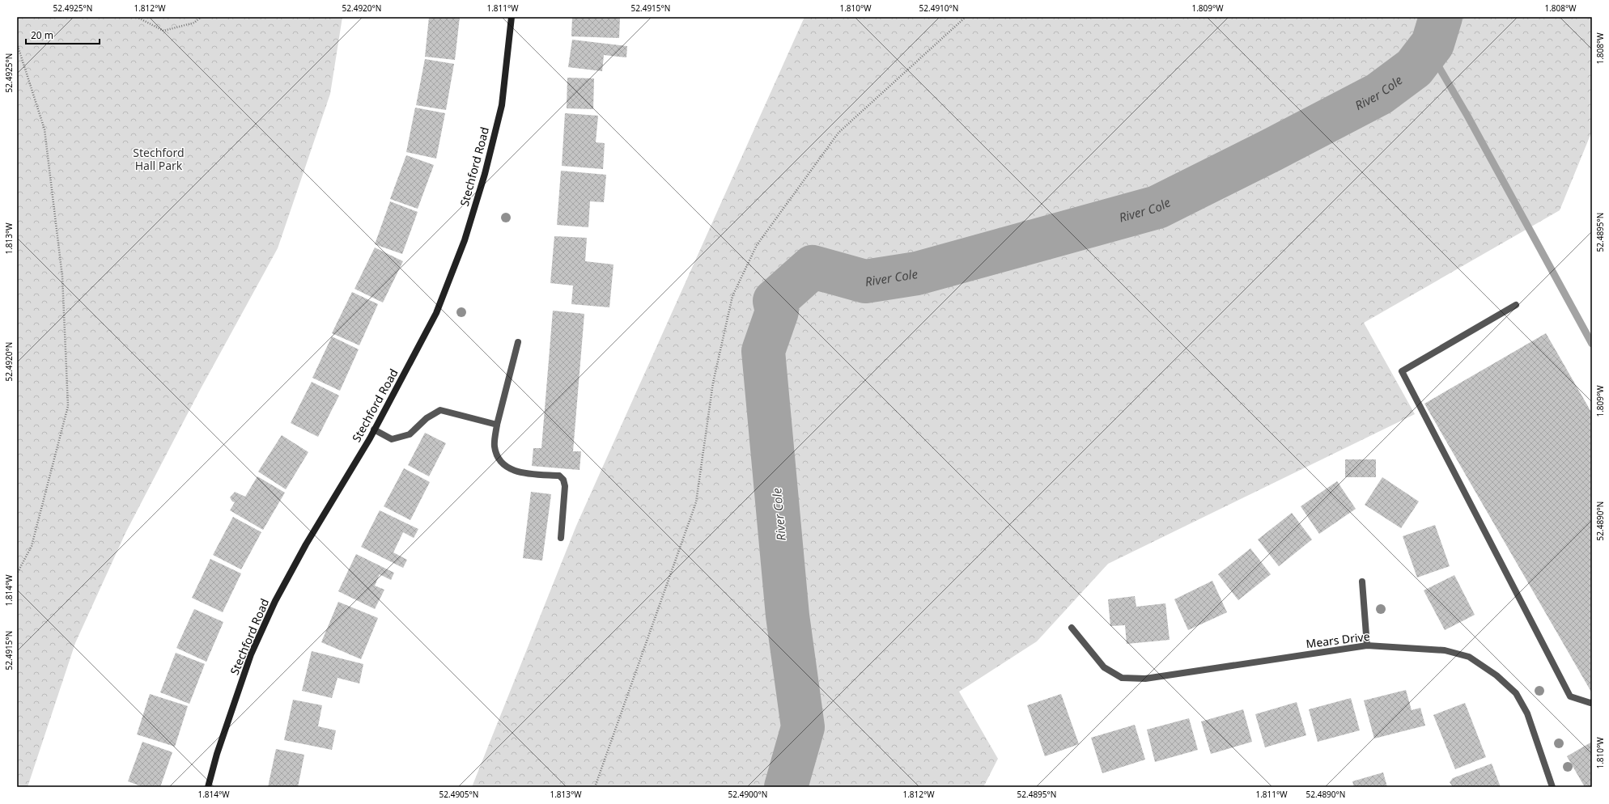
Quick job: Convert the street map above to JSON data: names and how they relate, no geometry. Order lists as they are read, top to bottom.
{
  "streets": {
    "main road": ["Stechford Road"],
    "street": ["Mears Drive"]
  },
  "water": ["River Cole"],
  "parks": ["Stechford Hall Park"],
  "scale_bar": "20 m",
  "coordinates": [
    "52.4925°N",
    "1.812°W",
    "52.4920°N",
    "1.811°W",
    "52.4915°N",
    "1.810°W",
    "52.4910°N",
    "1.809°W",
    "1.808°W",
    "52.4895°N",
    "1.813°W",
    "52.4890°N",
    "1.814°W",
    "52.4905°N",
    "52.4900°N"
  ]
}
